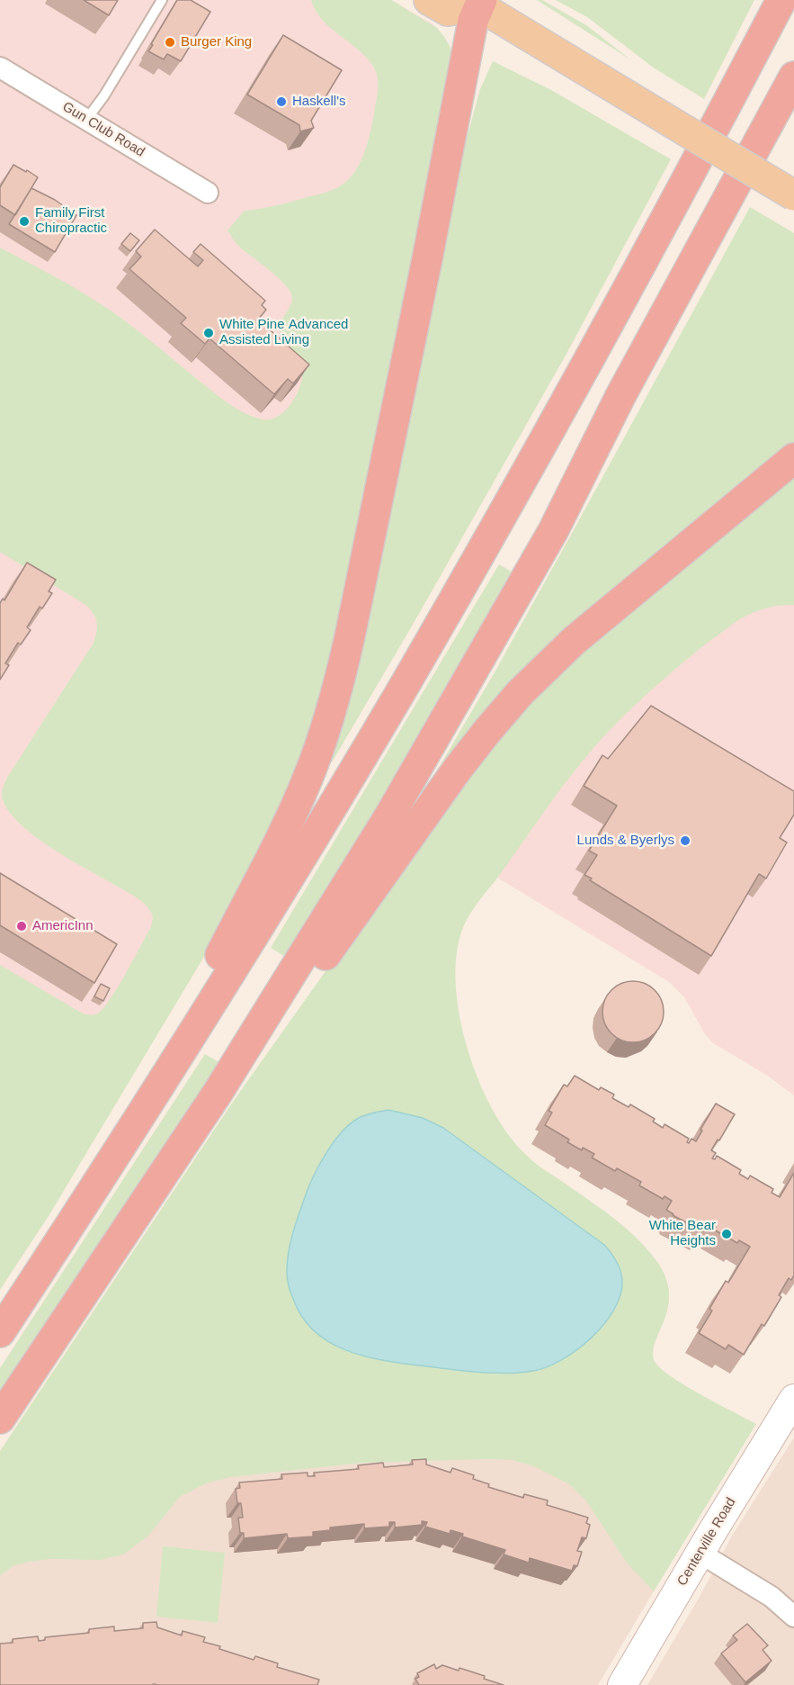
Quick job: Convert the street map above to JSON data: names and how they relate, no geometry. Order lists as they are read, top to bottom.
{
  "streets": {
    "main road": ["Centerville Road"],
    "street": ["Gun Club Road"]
  },
  "places": [
    "Burger King",
    "Haskell's",
    "Family First Chiropractic",
    "White Pine Advanced Assisted Living",
    "Lunds & Byerlys",
    "AmericInn",
    "White Bear Heights"
  ]
}
